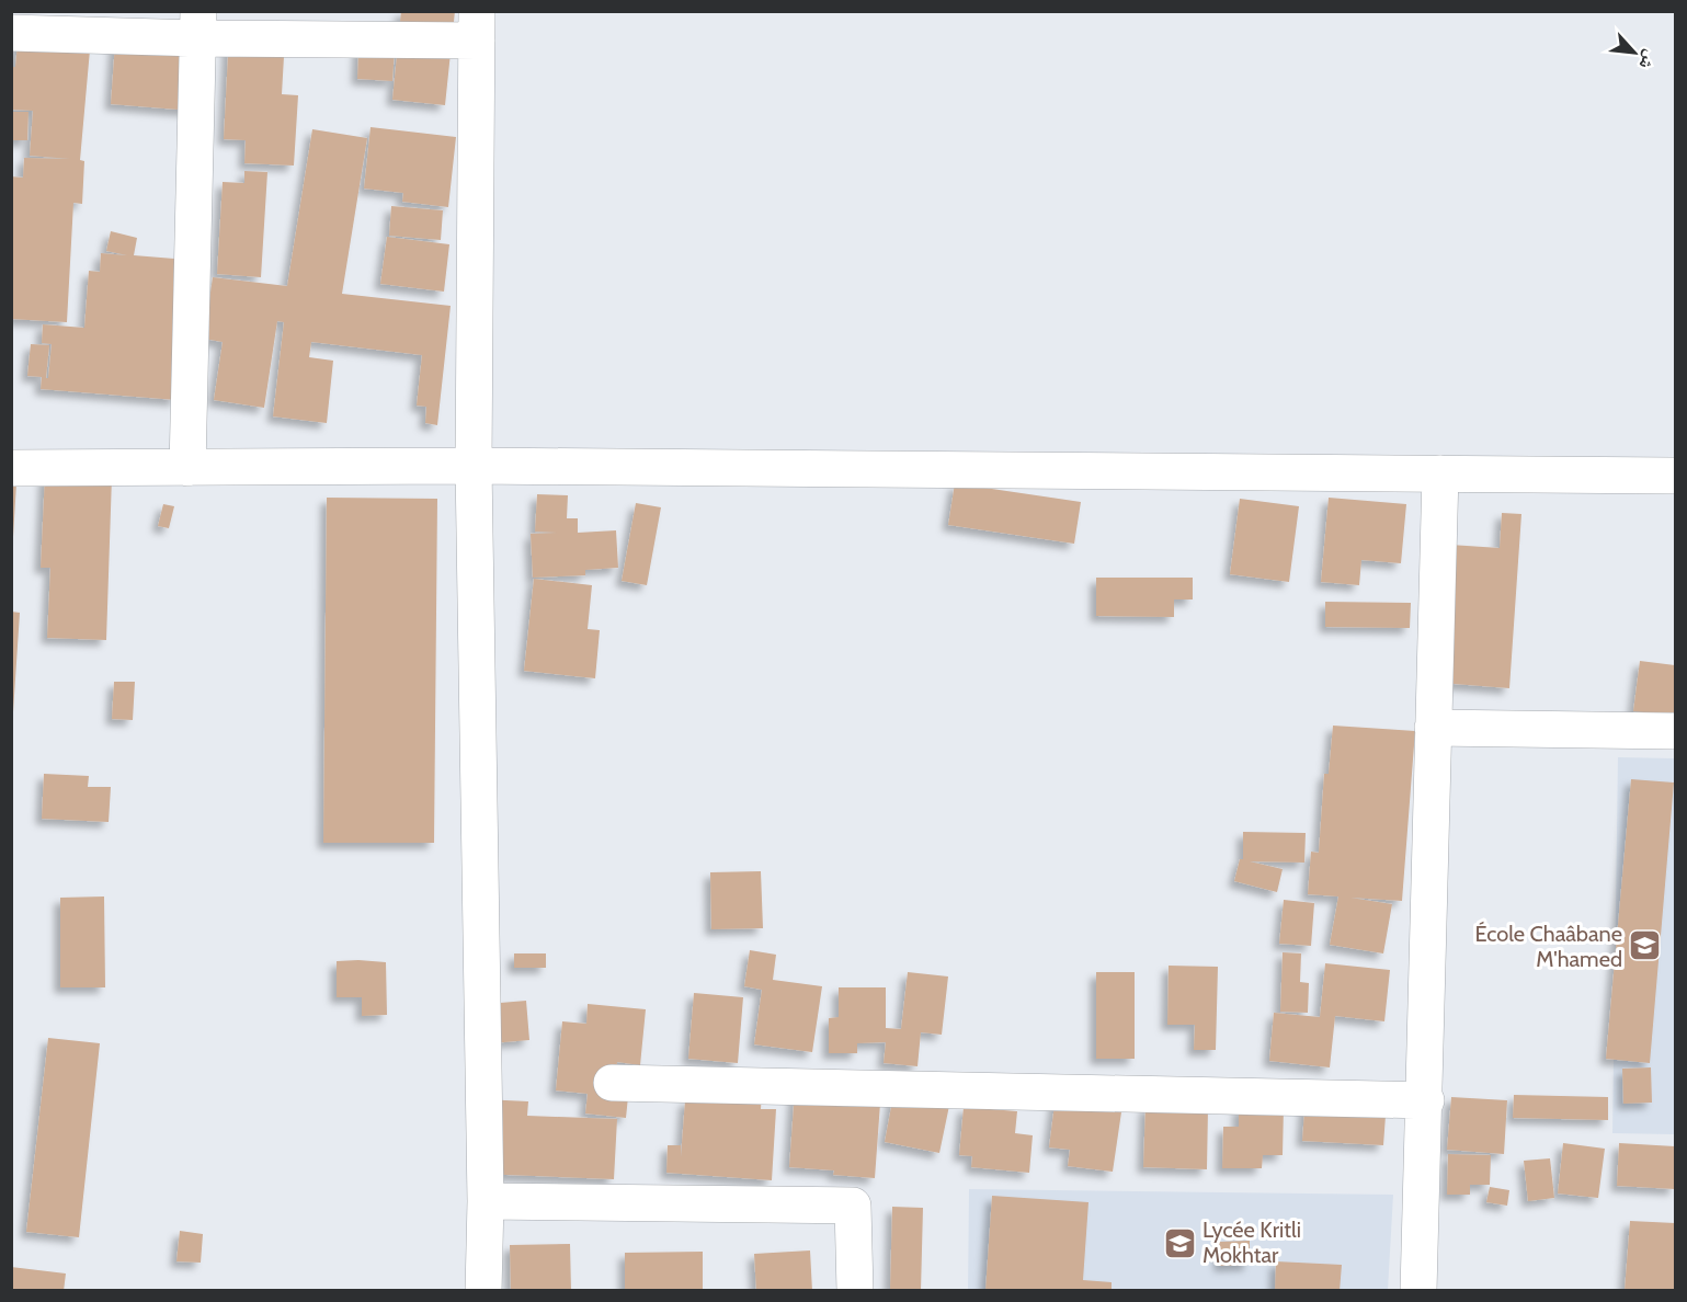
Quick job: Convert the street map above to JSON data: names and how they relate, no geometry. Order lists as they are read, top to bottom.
{
  "places": {
    "school or university": ["École Chaâbane M'hamed", "Lycée Kritli Mokhtar"]
  },
  "north": "bottom right"
}
